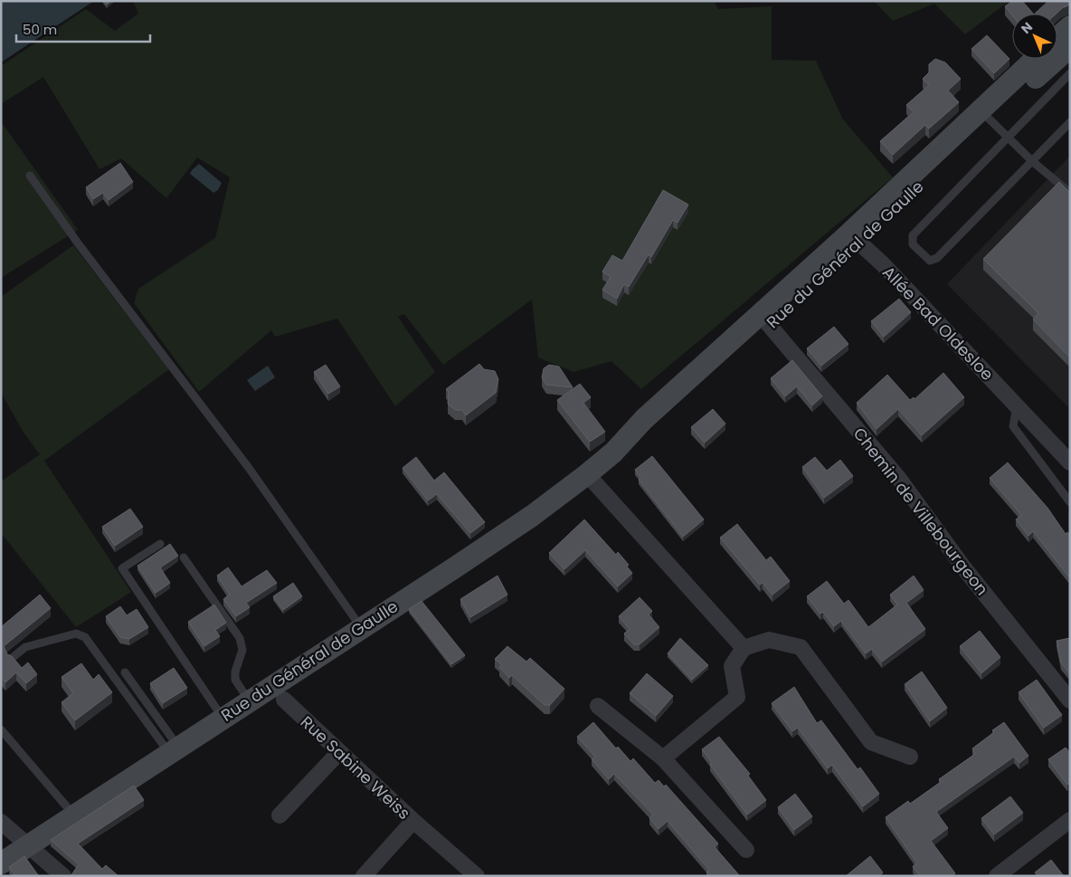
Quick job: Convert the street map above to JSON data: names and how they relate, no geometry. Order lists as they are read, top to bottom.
{
  "streets": {
    "main road": ["Rue du Général de Gaulle"],
    "street": ["Allée Bad Oldesloe", "Chemin de Villebourgeon", "Rue Sabine Weiss"]
  },
  "crossings": [
    ["Rue du Général de Gaulle", "Allée Bad Oldesloe"],
    ["Rue du Général de Gaulle", "Chemin de Villebourgeon"]
  ],
  "scale_bar": "50 m",
  "north": "top left"
}
